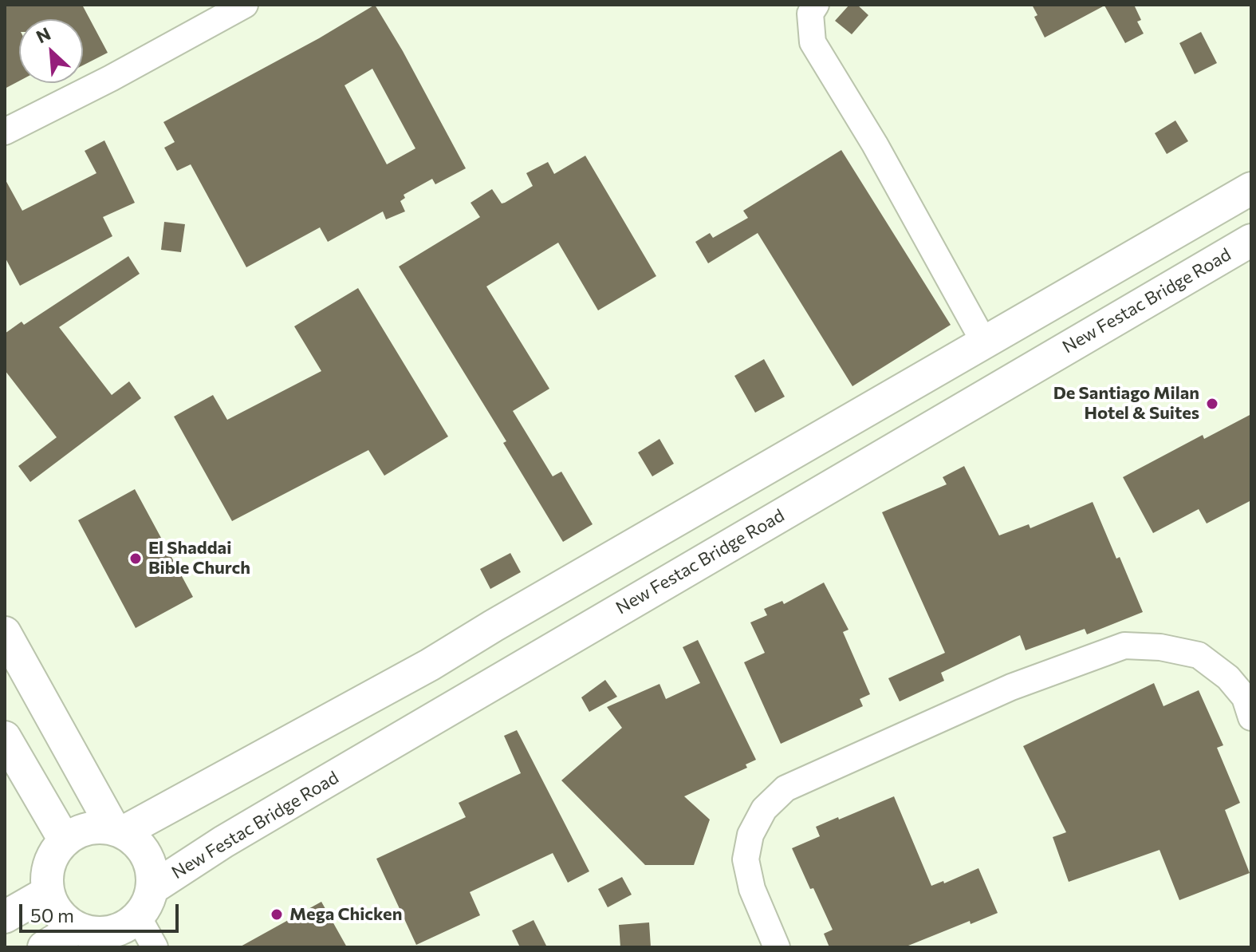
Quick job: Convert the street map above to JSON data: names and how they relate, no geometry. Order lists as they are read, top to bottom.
{
  "streets": {
    "main road": ["New Festac Bridge Road"]
  },
  "places": ["De Santiago Milan Hotel & Suites", "El Shaddai Bible Church", "Mega Chicken"],
  "scale_bar": "50 m",
  "north": "top left"
}
